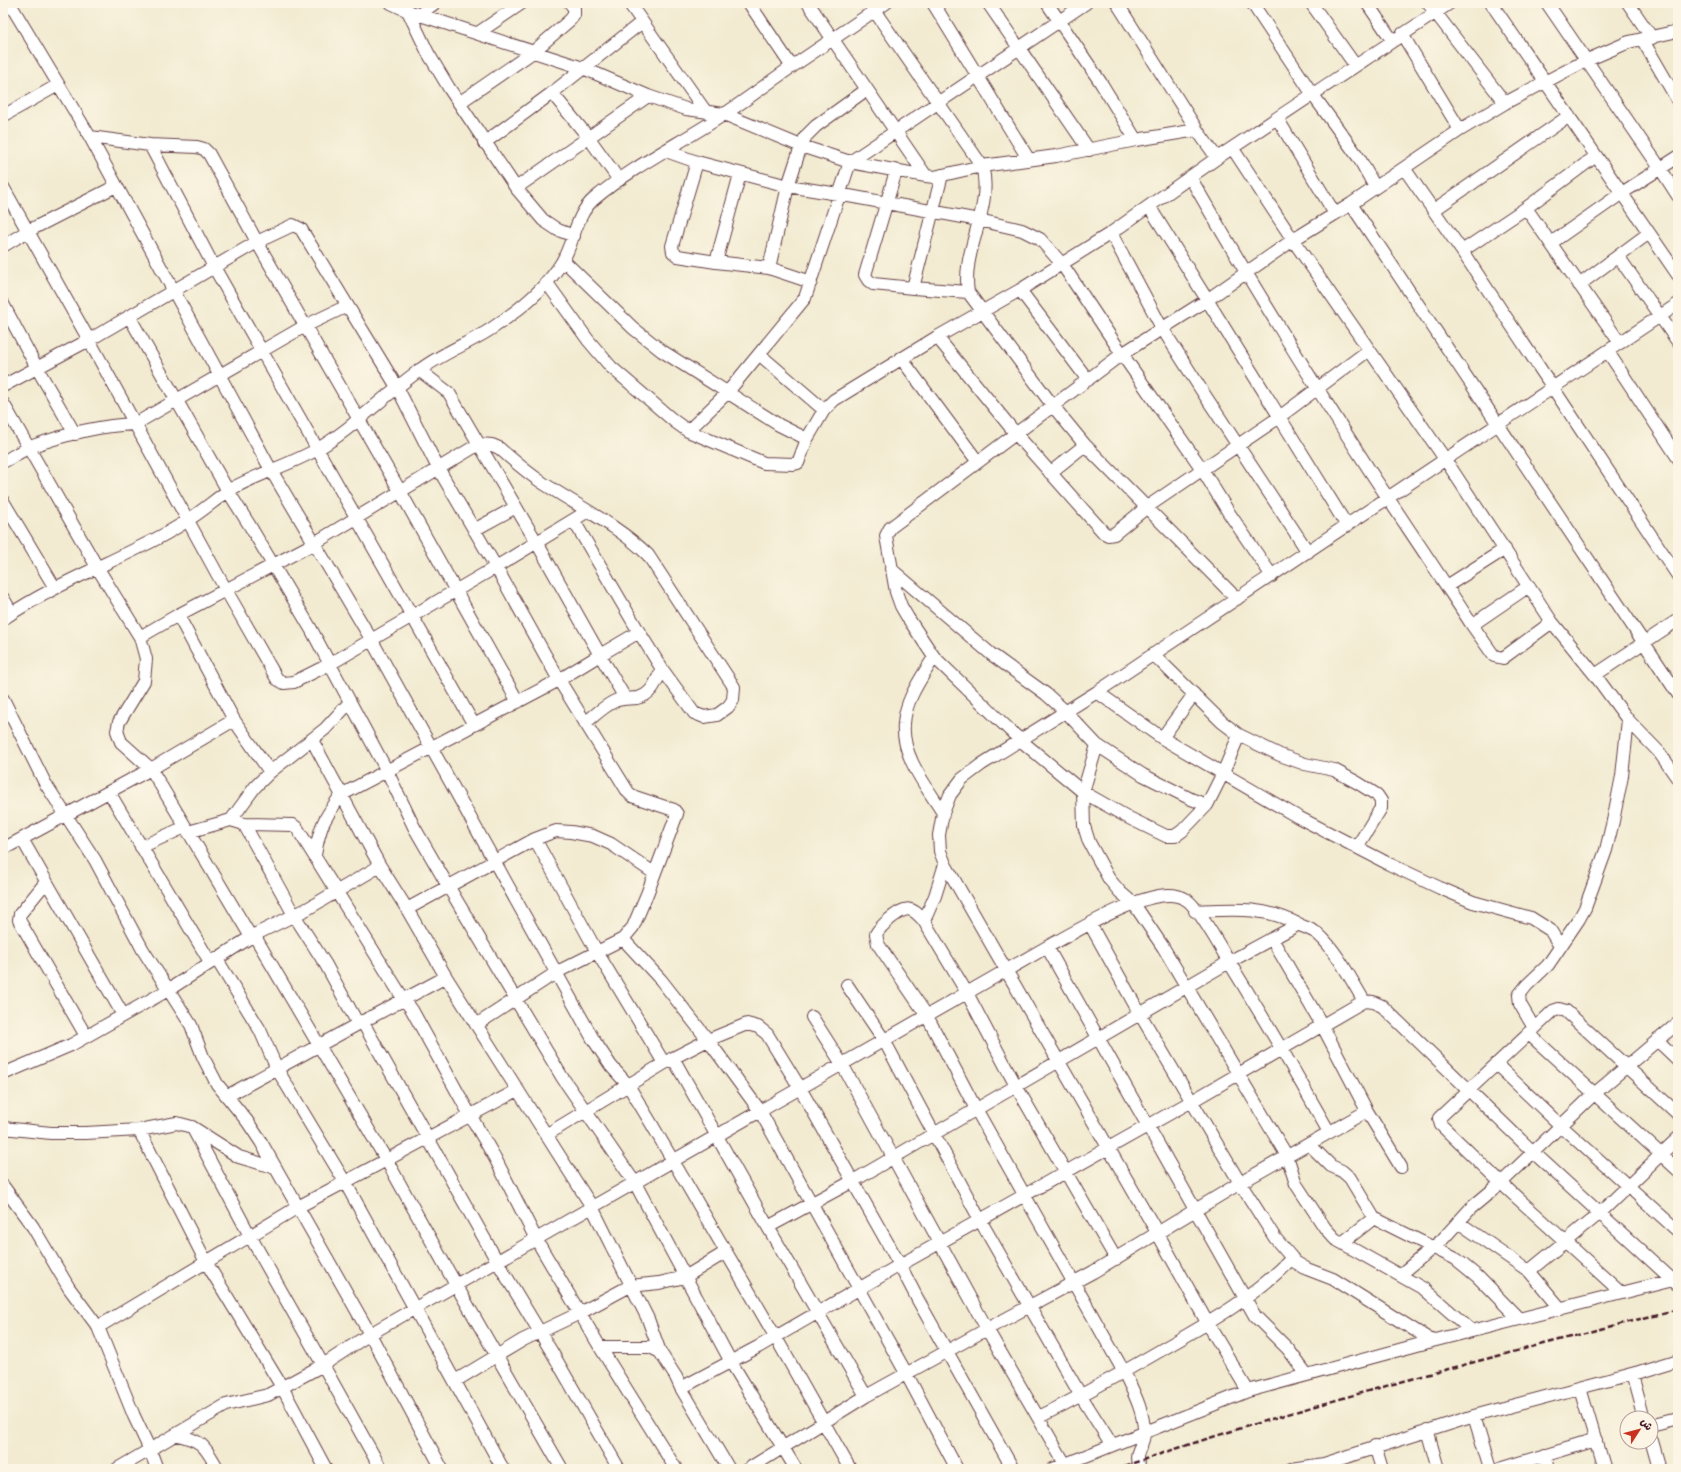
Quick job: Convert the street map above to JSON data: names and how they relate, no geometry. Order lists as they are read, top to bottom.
{
  "north": "top right"
}
